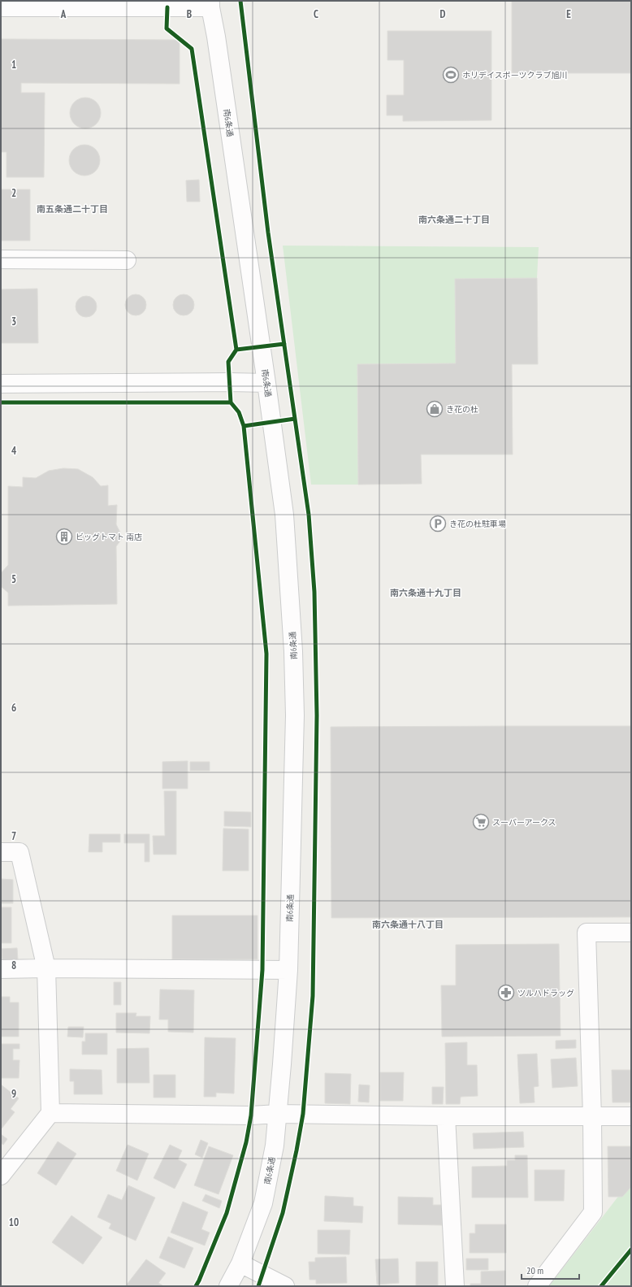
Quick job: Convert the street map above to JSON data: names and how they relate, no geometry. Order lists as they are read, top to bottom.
{
  "streets": {
    "street": ["南6条通"]
  },
  "districts": [
    "南五条通二十丁目",
    "南六条通二十丁目",
    "南六条通十九丁目",
    "南六条通十八丁目"
  ],
  "places": {
    "sports": ["ホリデイスポーツクラブ旭川"],
    "shop": ["き花の杜"],
    "parking": ["き花の杜駐車場"],
    "building": ["ビッグトマト 南店"],
    "supermarket": ["スーパーアークス"],
    "pharmacy": ["ツルハドラッグ"]
  },
  "scale_bar": "20 m",
  "grid": {
    "columns": [
      "A",
      "B",
      "C",
      "D",
      "E"
    ],
    "rows": [
      "1",
      "2",
      "3",
      "4",
      "5",
      "6",
      "7",
      "8",
      "9",
      "10"
    ]
  }
}
